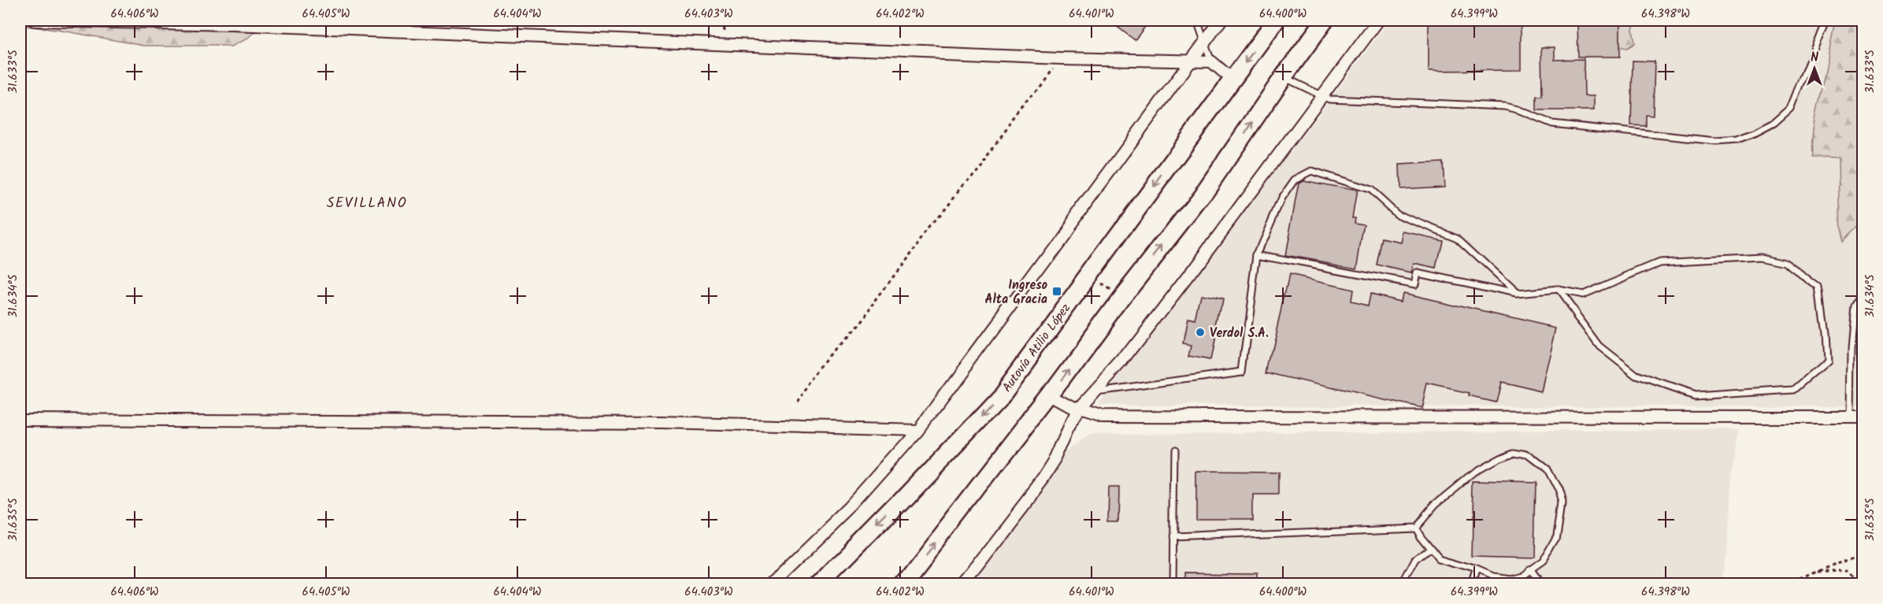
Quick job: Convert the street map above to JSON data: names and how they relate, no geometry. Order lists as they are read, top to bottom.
{
  "streets": {
    "main road": ["Autovía Atilio López"]
  },
  "districts": ["SEVILLANO"],
  "places": {
    "transit": ["Ingreso Alta Gracia"],
    "other": ["Verdol S.A."]
  },
  "north": "top",
  "coordinates": [
    "64.406°W",
    "64.405°W",
    "64.404°W",
    "64.403°W",
    "64.402°W",
    "64.401°W",
    "64.400°W",
    "64.399°W",
    "64.398°W",
    "31.633°S",
    "31.634°S",
    "31.635°S"
  ]
}
